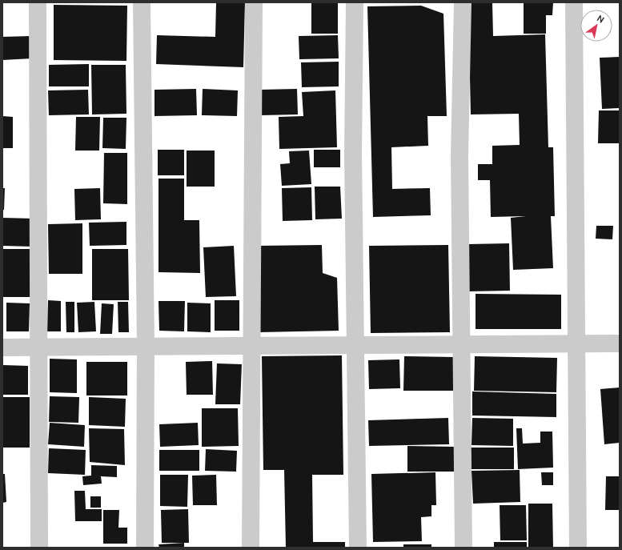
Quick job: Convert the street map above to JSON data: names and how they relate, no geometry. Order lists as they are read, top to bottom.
{
  "north": "top right"
}
